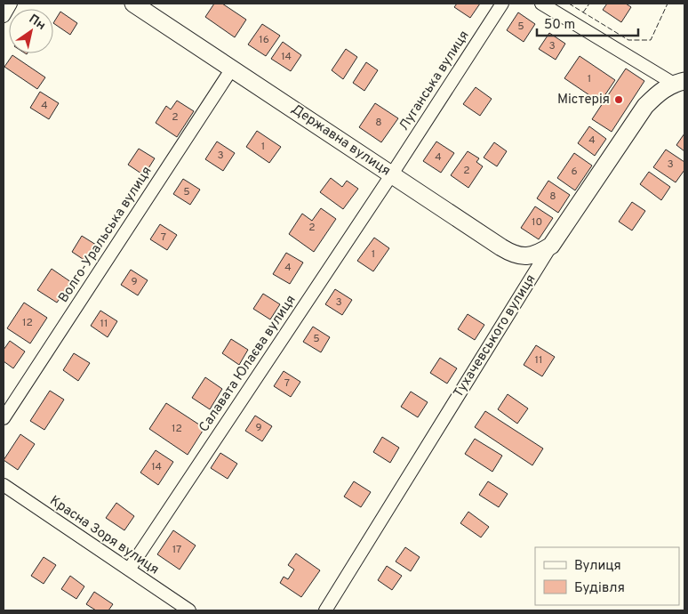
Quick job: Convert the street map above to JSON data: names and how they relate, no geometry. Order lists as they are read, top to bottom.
{
  "streets": {
    "main road": ["Державна вулиця", "Тухачевського вулиця"],
    "street": [
      "Луганська вулиця",
      "Волго-Уральська вулиця",
      "Салавата Юлаєва вулиця",
      "Красна Зоря вулиця"
    ]
  },
  "crossings": [
    ["Луганська вулиця", "Державна вулиця"],
    ["Луганська вулиця", "Салавата Юлаєва вулиця"],
    ["Державна вулиця", "Волго-Уральська вулиця"],
    ["Державна вулиця", "Тухачевського вулиця"],
    ["Державна вулиця", "Салавата Юлаєва вулиця"],
    ["Салавата Юлаєва вулиця", "Красна Зоря вулиця"]
  ],
  "places": ["Містерія"],
  "house_numbers": [
    "5",
    "16",
    "3",
    "14",
    "1",
    "4",
    "2",
    "8",
    "4",
    "1",
    "3",
    "4",
    "3",
    "2",
    "6",
    "5",
    "8",
    "10",
    "2",
    "7",
    "1",
    "4",
    "9",
    "3",
    "12",
    "11",
    "5",
    "11",
    "7",
    "9",
    "12",
    "14",
    "17"
  ],
  "legend": ["Вулиця", "Будівля"],
  "scale_bar": "50 m",
  "north": "top right"
}
